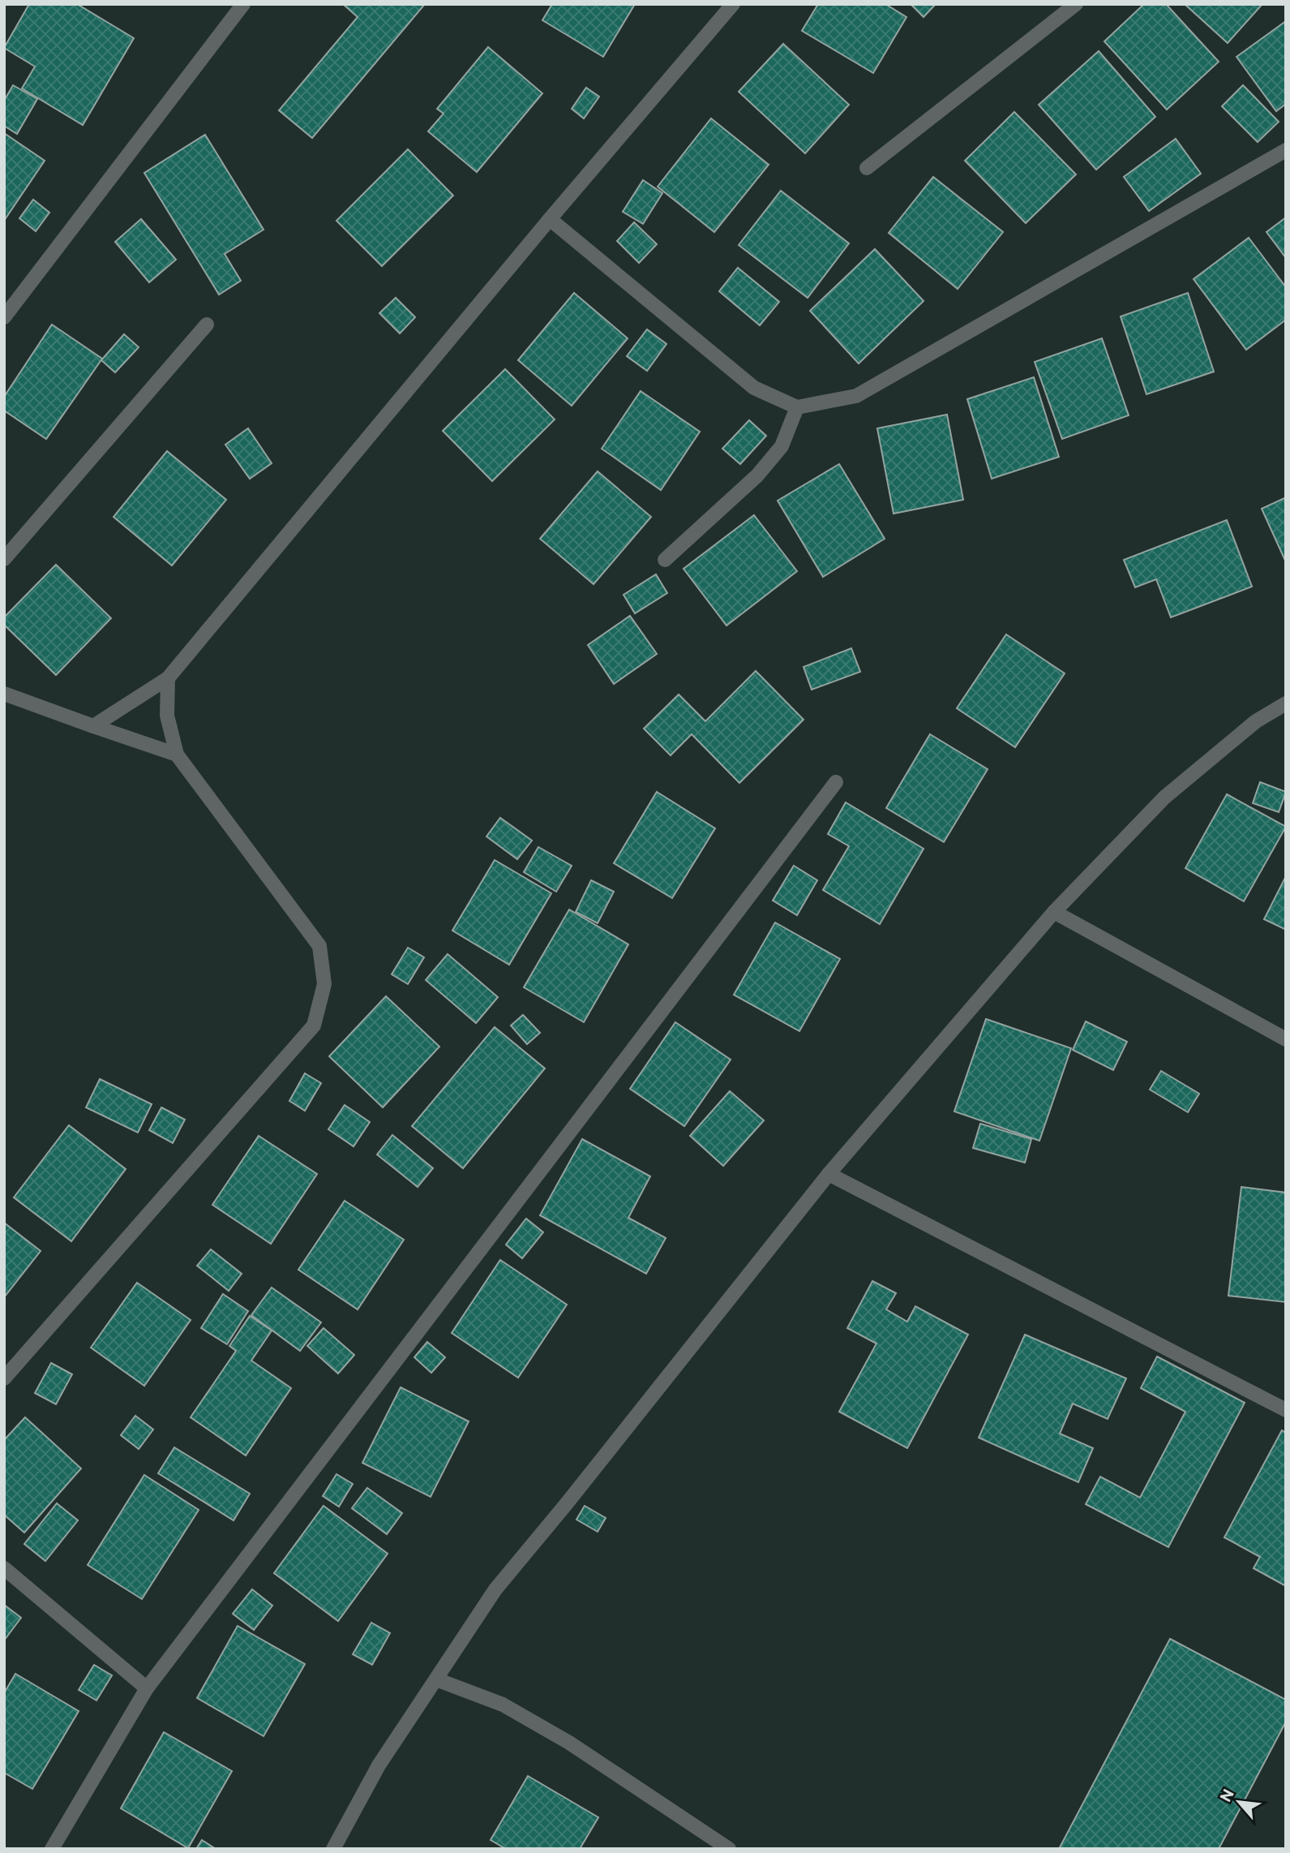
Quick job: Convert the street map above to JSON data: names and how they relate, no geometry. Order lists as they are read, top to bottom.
{
  "north": "top left"
}
